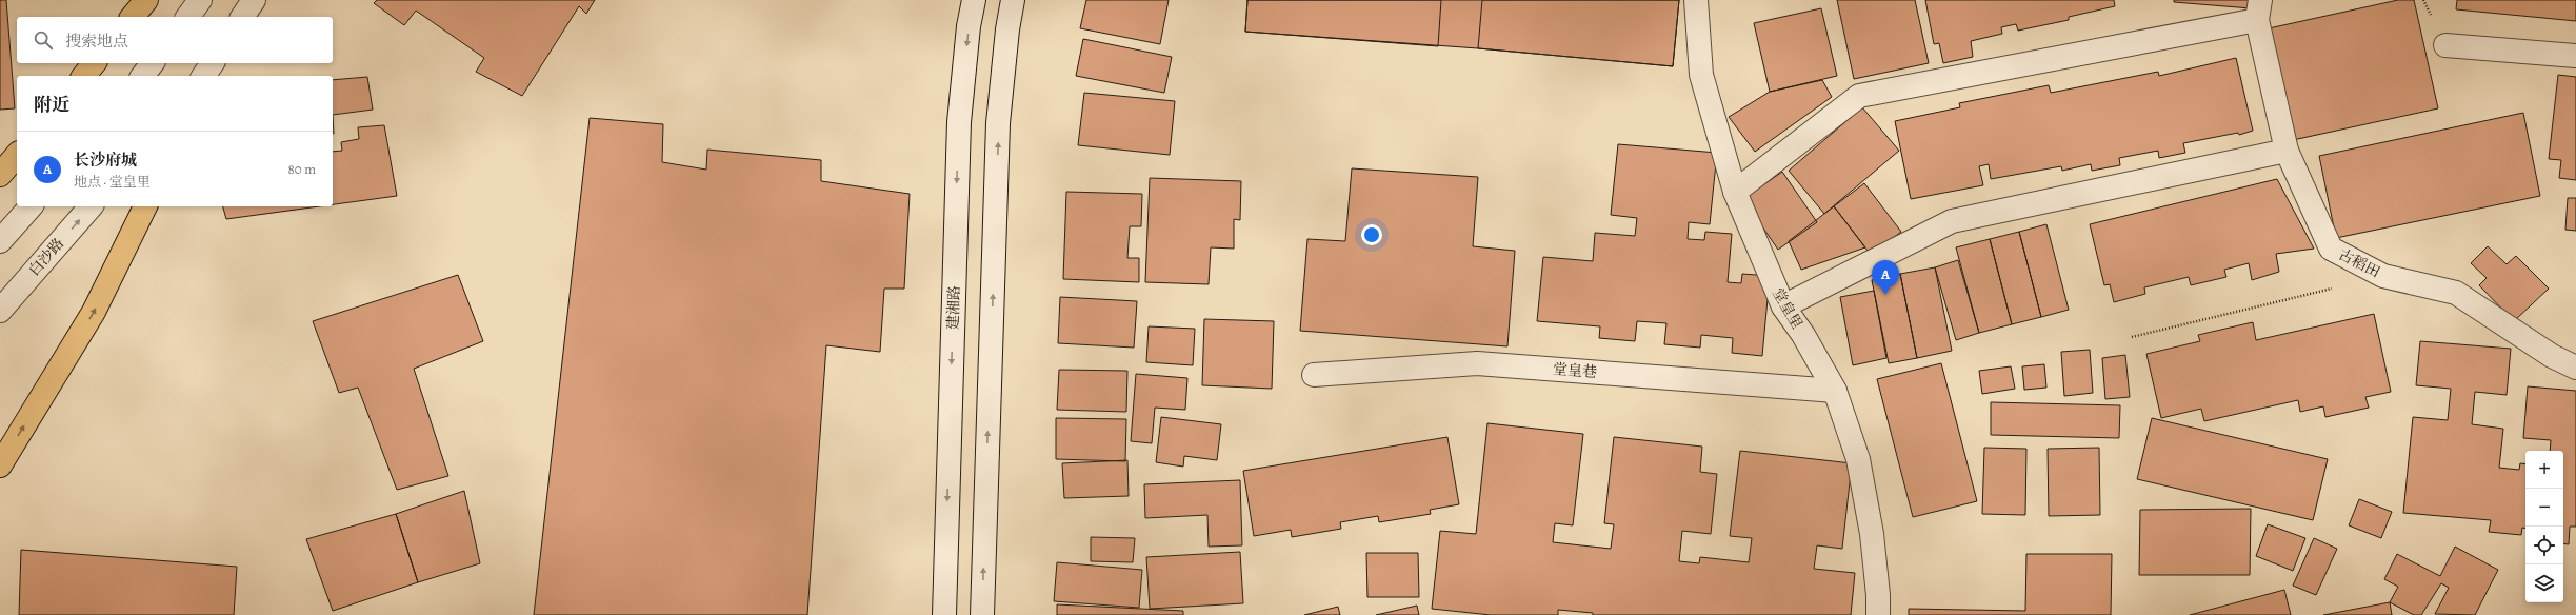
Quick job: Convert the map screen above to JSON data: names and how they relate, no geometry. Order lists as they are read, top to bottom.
{
  "streets": {
    "street": [
      "白沙路",
      "古稻田",
      "建湘路",
      "堂皇里",
      "堂皇巷"
    ]
  },
  "crossings": [
    ["堂皇里", "堂皇巷"]
  ],
  "page": {
    "search": "搜索地点",
    "heading": "附近",
    "list": [
      {
        "mark": "A",
        "name": "长沙府城",
        "note": "地点 · 堂皇里",
        "value": "80 m"
      }
    ],
    "pins": "A",
    "map_buttons": ["+", "−"]
  }
}
